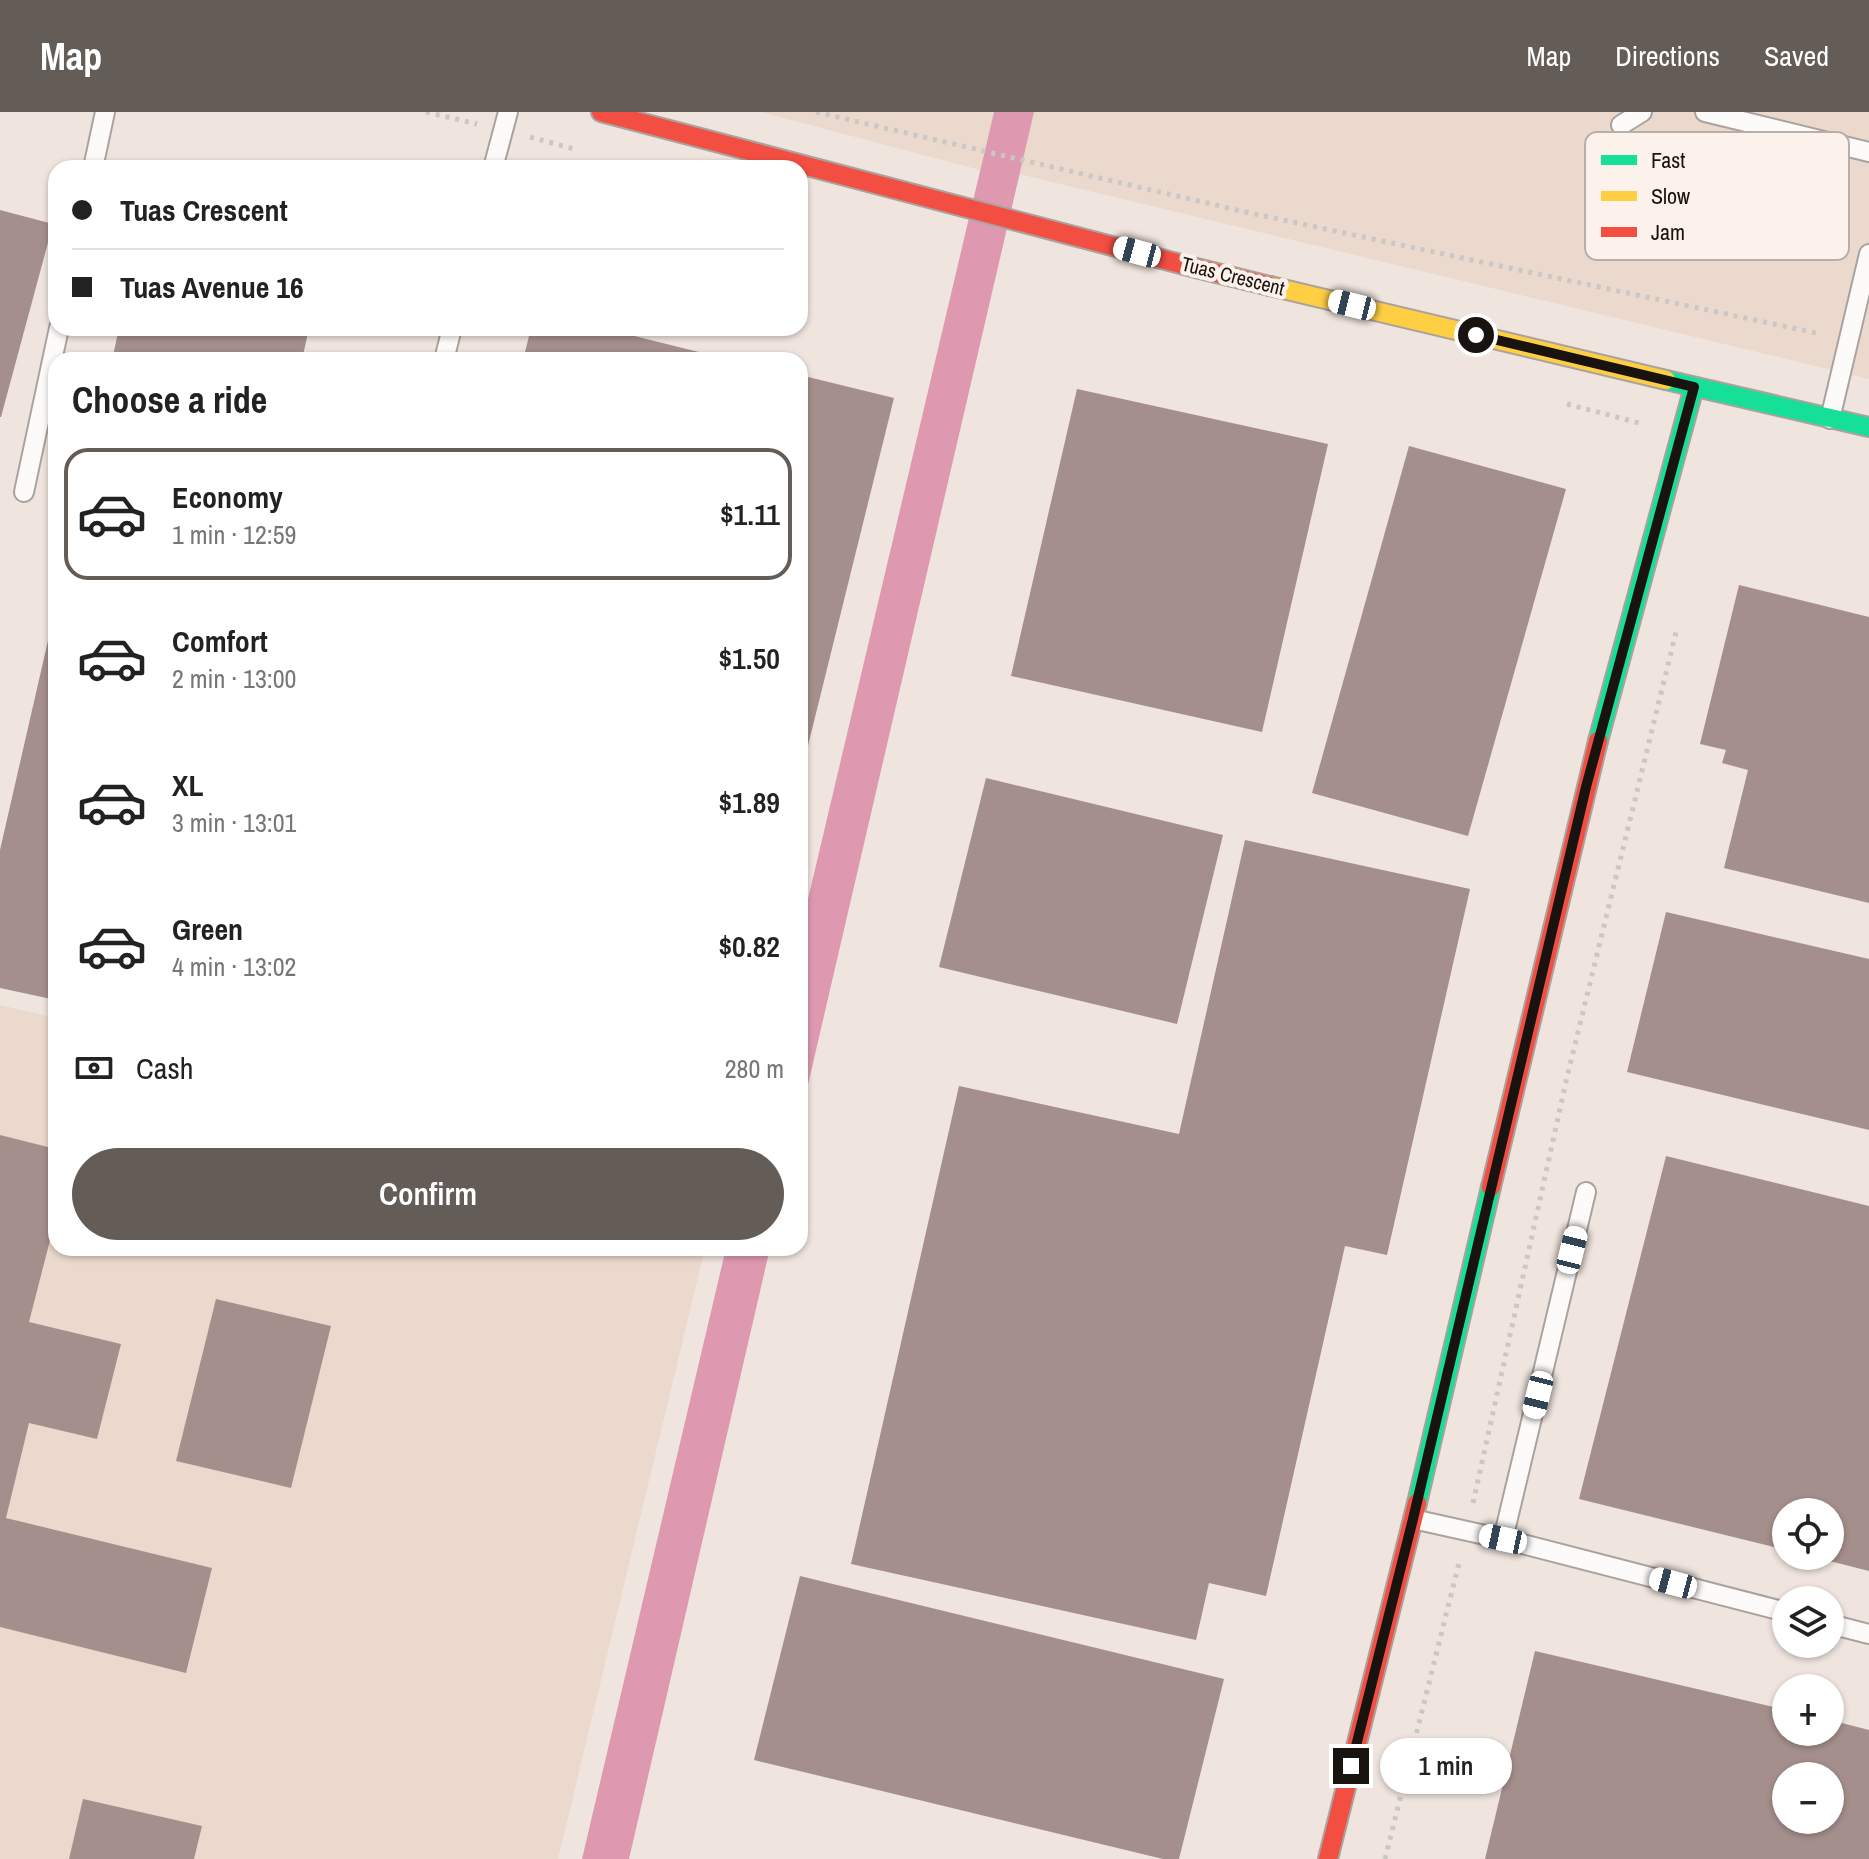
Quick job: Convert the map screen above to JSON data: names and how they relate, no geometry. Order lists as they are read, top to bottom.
{
  "streets": {
    "street": ["Tuas Crescent"]
  },
  "legend": ["Fast", "Slow", "Jam"],
  "page": {
    "header": "Map",
    "nav": ["Map", "Directions", "Saved"],
    "banner": ["Tuas Crescent", "Tuas Avenue 16"],
    "heading": "Choose a ride",
    "list": [
      {
        "name": "Economy",
        "note": "1 min · 12:59",
        "value": "$1.11"
      },
      {
        "name": "Comfort",
        "note": "2 min · 13:00",
        "value": "$1.50"
      },
      {
        "name": "XL",
        "note": "3 min · 13:01",
        "value": "$1.89"
      },
      {
        "name": "Green",
        "note": "4 min · 13:02",
        "value": "$0.82"
      }
    ],
    "pay": ["Cash", "280 m"],
    "buttons": "Confirm",
    "map_buttons": ["+", "−"],
    "bubble": "1 min"
  }
}
